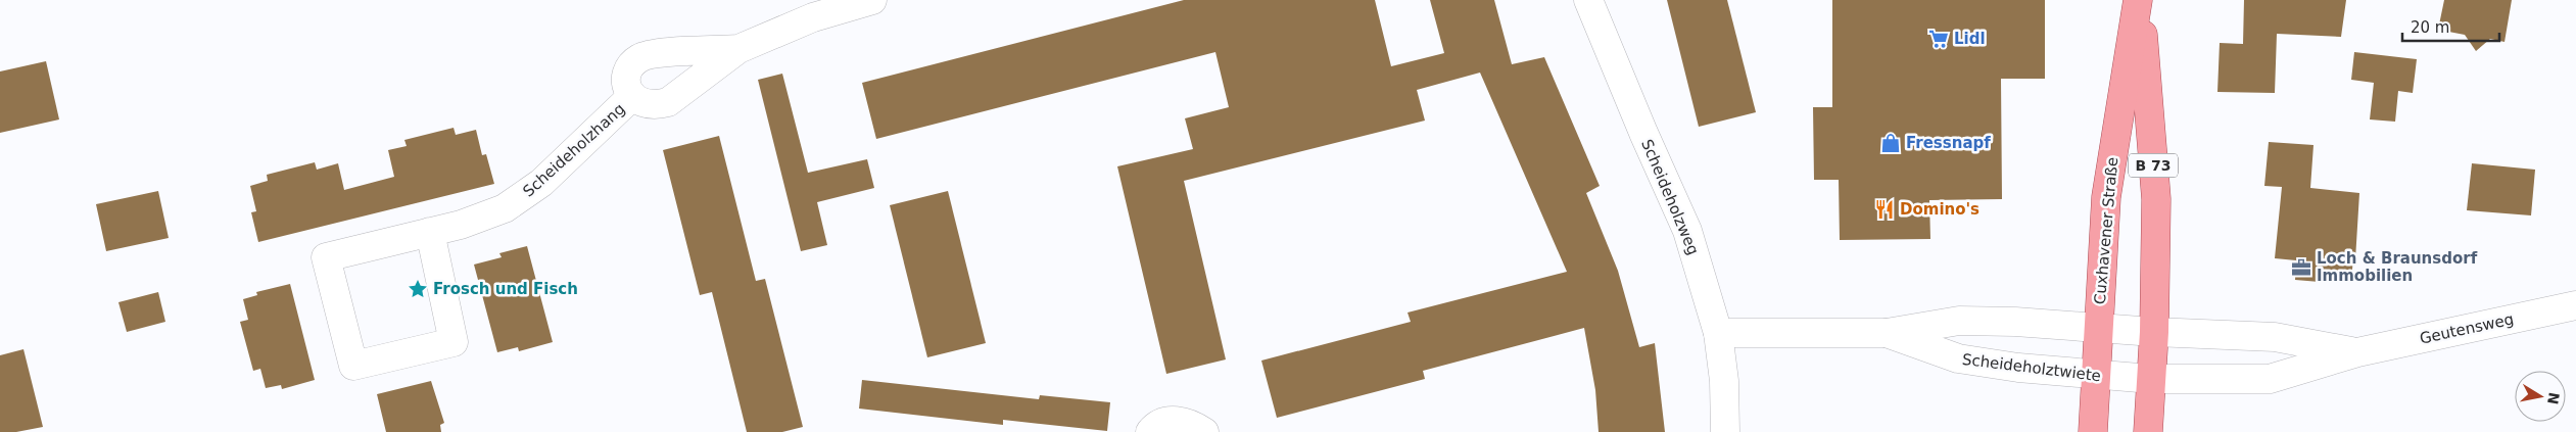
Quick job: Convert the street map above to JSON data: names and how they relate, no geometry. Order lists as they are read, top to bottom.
{
  "streets": {
    "main road": ["B 73", "Cuxhavener Straße"],
    "street": [
      "Scheideholzhang",
      "Scheideholzweg",
      "Geutensweg",
      "Scheideholztwiete"
    ]
  },
  "crossings": [
    ["Scheideholzweg", "Scheideholztwiete"],
    ["Cuxhavener Straße", "Geutensweg"],
    ["Cuxhavener Straße", "Scheideholztwiete"],
    ["Geutensweg", "Scheideholztwiete"]
  ],
  "places": {
    "supermarket": ["Lidl"],
    "shop": ["Fressnapf"],
    "restaurant": ["Domino's"],
    "office": ["Loch & Braunsdorf Immobilien"],
    "place": ["Frosch und Fisch"]
  },
  "scale_bar": "20 m",
  "north": "right"
}
